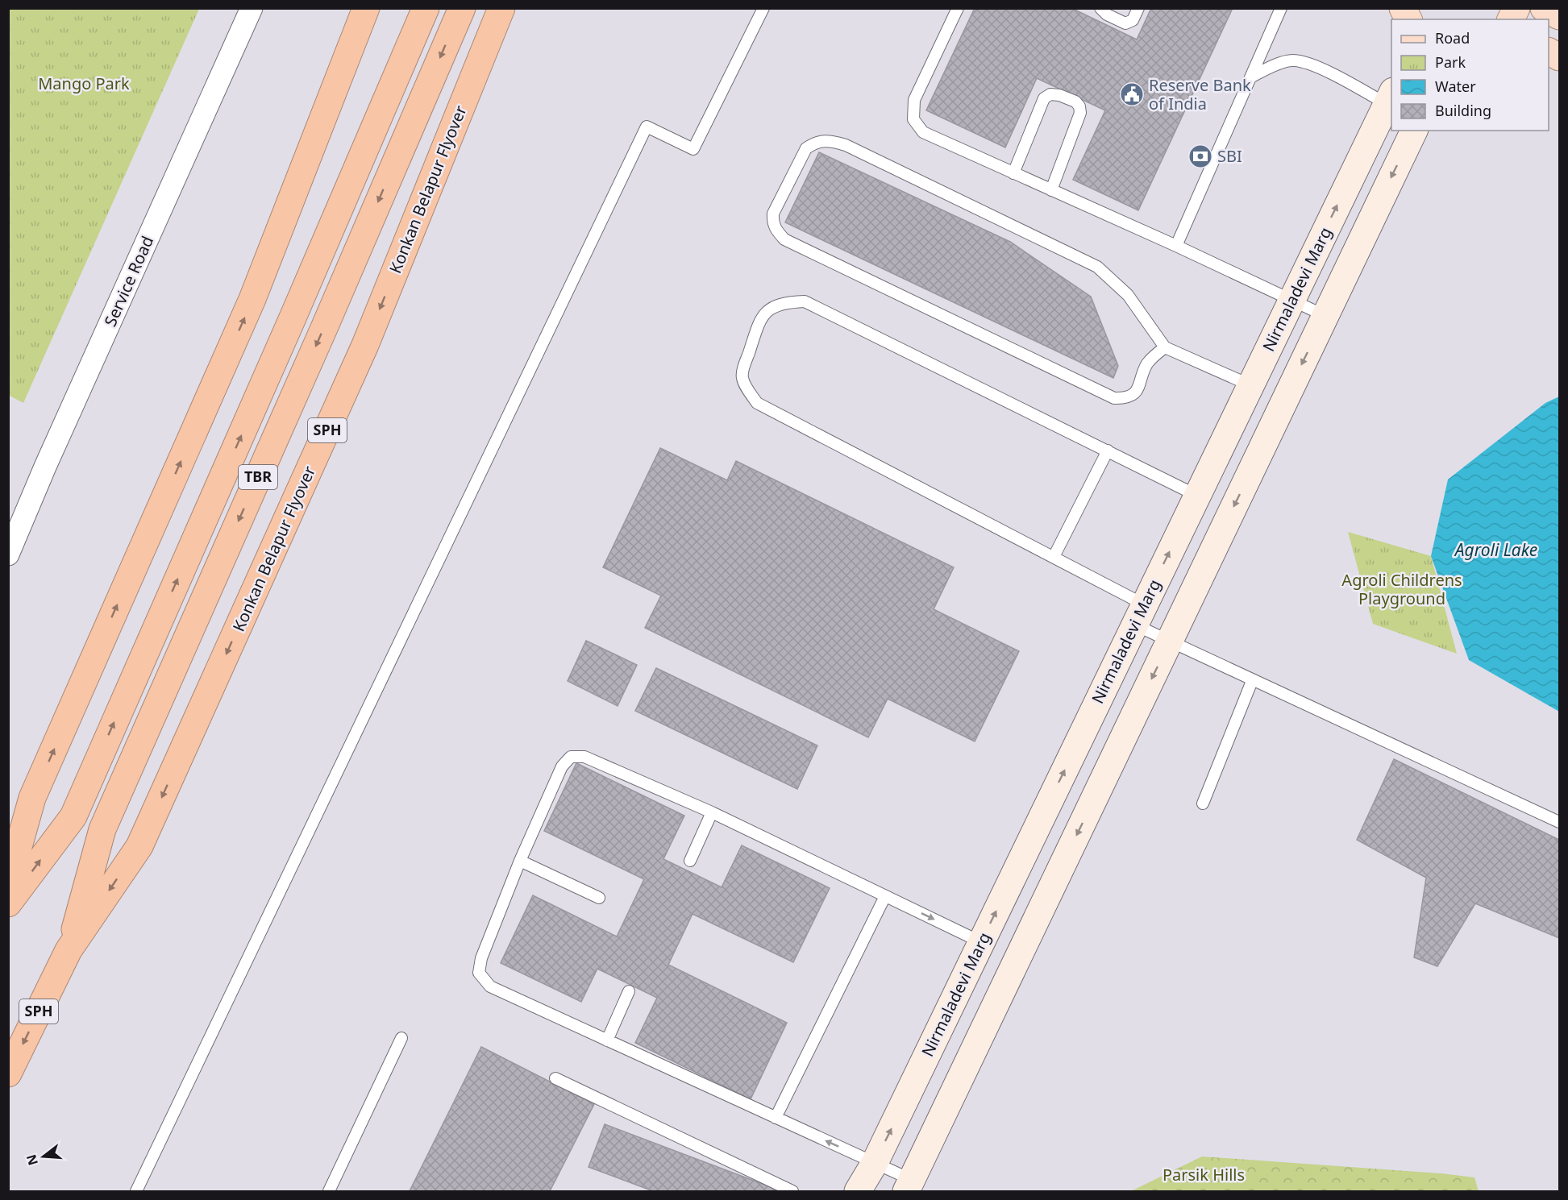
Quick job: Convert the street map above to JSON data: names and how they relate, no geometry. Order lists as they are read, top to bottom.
{
  "streets": {
    "highway": ["Konkan Belapur Flyover", "SPH", "TBR"],
    "main road": ["Nirmaladevi Marg"],
    "street": ["Service Road"]
  },
  "crossings": [
    ["Konkan Belapur Flyover", "SPH"],
    ["Konkan Belapur Flyover", "TBR"],
    ["SPH", "TBR"]
  ],
  "water": ["Agroli Lake"],
  "parks": ["Mango Park", "Agroli Childrens Playground", "Parsik Hills"],
  "places": {
    "public building": ["Reserve Bank of India"],
    "bank": ["SBI"]
  },
  "legend": [
    "Road",
    "Park",
    "Water",
    "Building"
  ],
  "north": "left"
}
